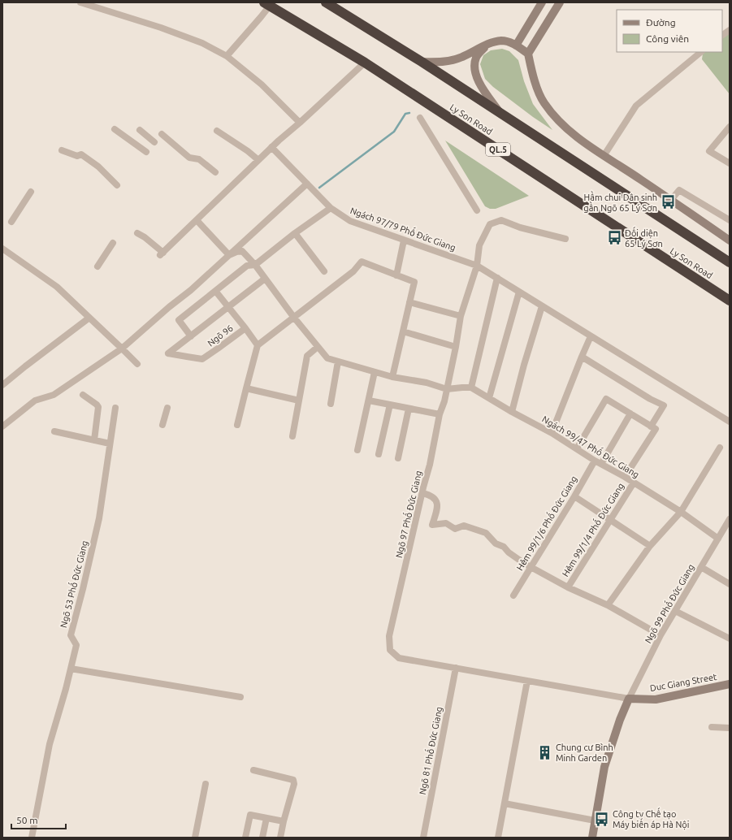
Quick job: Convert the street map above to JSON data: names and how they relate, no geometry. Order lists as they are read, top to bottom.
{
  "streets": {
    "highway": ["Ly Son Road", "QL.5"],
    "street": [
      "Ngách 97/79 Phố Đức Giang",
      "Ngõ 96",
      "Ngách 99/47 Phố Đức Giang",
      "Ngõ 97 Phố Đức Giang",
      "Hẻm 99/1/6 Phố Đức Giang",
      "Hẻm 99/1/4 Phố Đức Giang",
      "Ngõ 53 Phố Đức Giang",
      "Ngõ 99 Phố Đức Giang",
      "Duc Giang Street",
      "Ngõ 81 Phố Đức Giang"
    ]
  },
  "crossings": [
    ["Ngách 97/79 Phố Đức Giang", "Ngõ 97 Phố Đức Giang"],
    ["Ngách 99/47 Phố Đức Giang", "Hẻm 99/1/6 Phố Đức Giang"],
    ["Ngách 99/47 Phố Đức Giang", "Hẻm 99/1/4 Phố Đức Giang"],
    ["Ngách 99/47 Phố Đức Giang", "Ngõ 99 Phố Đức Giang"],
    ["Ngõ 97 Phố Đức Giang", "Ngõ 99 Phố Đức Giang"],
    ["Ngõ 97 Phố Đức Giang", "Duc Giang Street"],
    ["Ngõ 97 Phố Đức Giang", "Ngõ 81 Phố Đức Giang"],
    ["Ngõ 99 Phố Đức Giang", "Duc Giang Street"]
  ],
  "places": {
    "bus stop": ["Hầm chui Dân sinh gần Ngõ 65 Lý Sơn", "Đối diện 65 Lý Sơn", "Công ty Chế tạo Máy biến áp Hà Nội"],
    "building": ["Chung cư Bình Minh Garden"]
  },
  "legend": ["Đường", "Công viên"],
  "scale_bar": "50 m"
}
